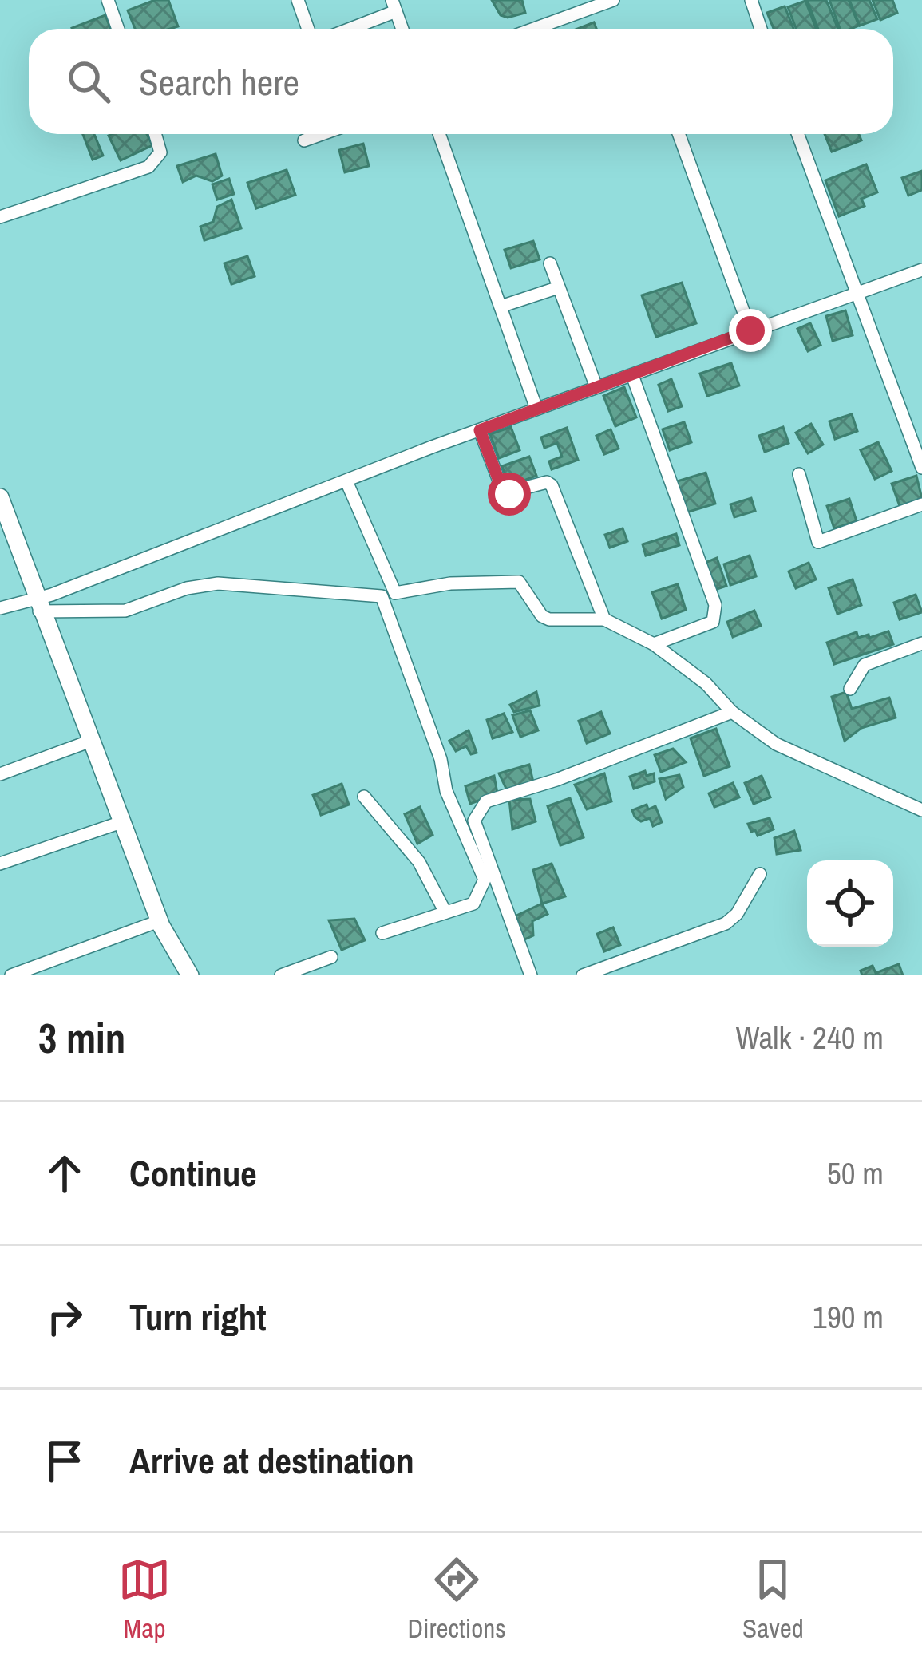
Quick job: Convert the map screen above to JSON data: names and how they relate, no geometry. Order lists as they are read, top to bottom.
{
  "page": {
    "search": "Search here",
    "heading": ["3 min", "Walk · 240 m"],
    "list": [
      ["Continue", "50 m"],
      ["Turn right", "190 m"],
      "Arrive at destination"
    ],
    "nav": ["Map", "Directions", "Saved"]
  }
}
